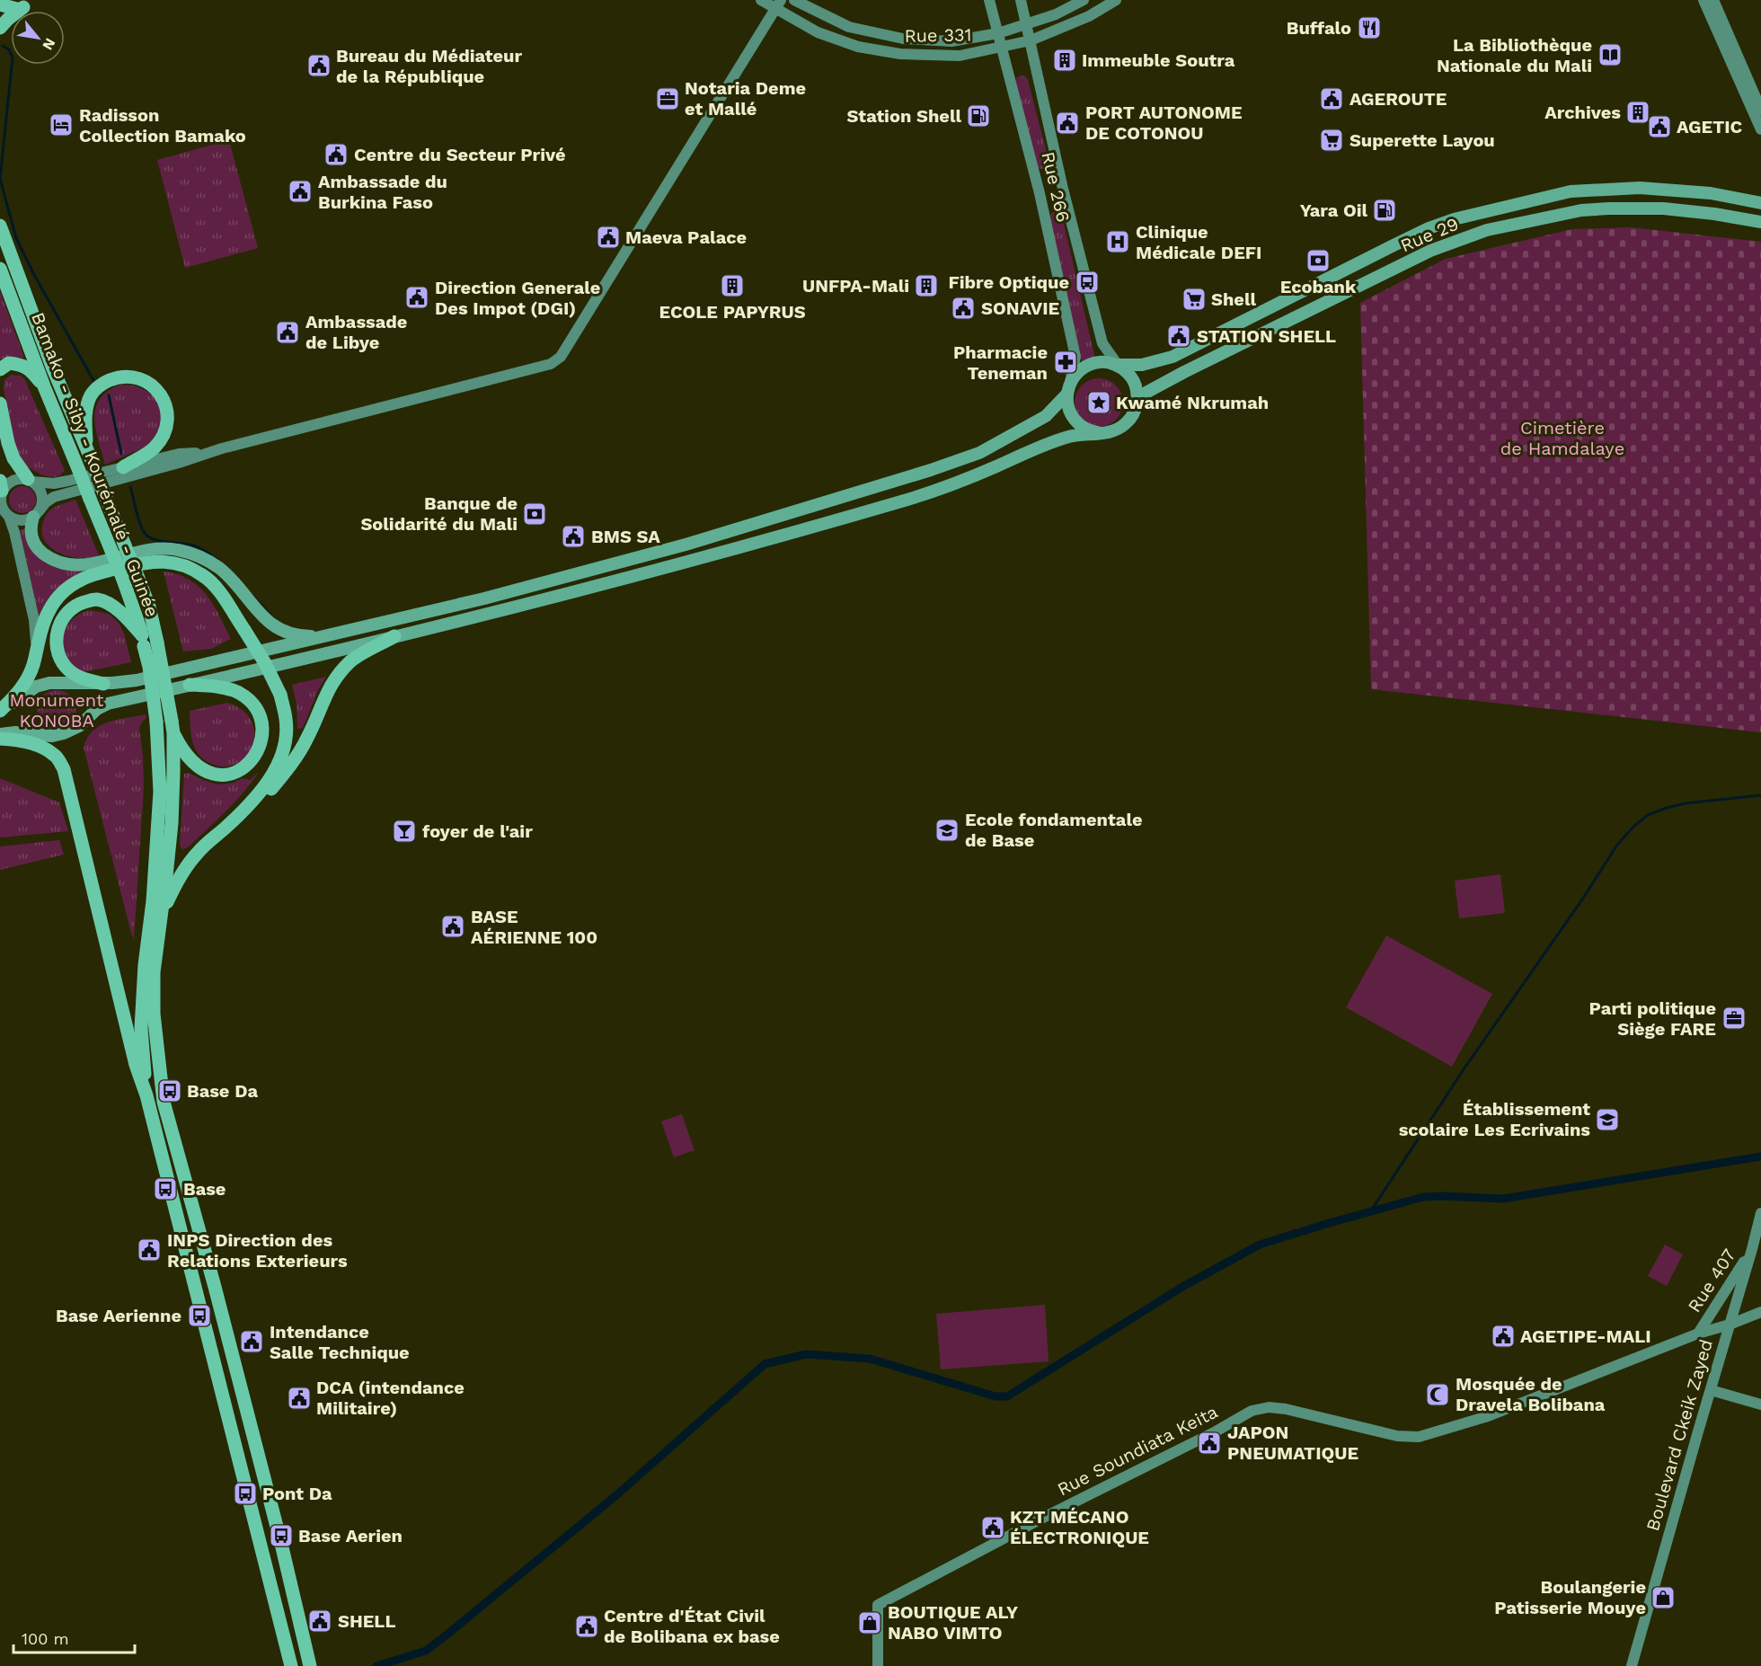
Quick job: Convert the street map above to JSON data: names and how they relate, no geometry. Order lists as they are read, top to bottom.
{
  "streets": {
    "highway": ["Bamako - Siby - Kourémalé - Guinée"],
    "main road": [
      "Rue 331",
      "Rue 266",
      "Rue 29",
      "Rue 407",
      "Boulevard Ckeik Zayed",
      "Rue Soundiata Keita"
    ]
  },
  "crossings": [
    ["Rue 331", "Rue 266"],
    ["Rue 266", "Rue 29"],
    ["Rue 407", "Boulevard Ckeik Zayed"],
    ["Rue 407", "Rue Soundiata Keita"]
  ],
  "parks": ["Cimetière de Hamdalaye", "Monument KONOBA"],
  "places": {
    "restaurant": ["Buffalo"],
    "library": ["La Bibliothèque Nationale du Mali"],
    "building": [
      "Immeuble Soutra",
      "Archives",
      "ECOLE PAPYRUS",
      "UNFPA-Mali"
    ],
    "public building": [
      "Bureau du Médiateur de la République",
      "AGEROUTE",
      "PORT AUTONOME DE COTONOU",
      "AGETIC",
      "Centre du Secteur Privé",
      "Ambassade du Burkina Faso",
      "Maeva Palace",
      "Direction Generale Des Impot (DGI)",
      "SONAVIE",
      "Ambassade de Libye",
      "STATION SHELL",
      "BMS SA",
      "BASE AÉRIENNE 100",
      "INPS Direction des Relations Exterieurs",
      "AGETIPE-MALI",
      "Intendance Salle Technique",
      "DCA (intendance Militaire)",
      "JAPON PNEUMATIQUE",
      "KZT MÉCANO ÉLECTRONIQUE",
      "SHELL",
      "Centre d'État Civil de Bolibana ex base"
    ],
    "office": ["Notaria Deme et Mallé", "Parti politique Siège FARE"],
    "fuel station": ["Station Shell", "Yara Oil"],
    "hotel": ["Radisson Collection Bamako"],
    "supermarket": ["Superette Layou", "Shell"],
    "hospital": ["Clinique Médicale DEFI"],
    "bank": ["Ecobank", "Banque de Solidarité du Mali"],
    "bus stop": [
      "Fibre Optique",
      "Base Da",
      "Base",
      "Base Aerienne",
      "Pont Da",
      "Base Aerien"
    ],
    "pharmacy": ["Pharmacie Teneman"],
    "place": ["Kwamé Nkrumah"],
    "school or university": ["Ecole fondamentale de Base", "Établissement scolaire Les Ecrivains"],
    "bar": ["foyer de l'air"],
    "mosque": ["Mosquée de Dravela Bolibana"],
    "shop": ["Boulangerie Patisserie Mouye", "BOUTIQUE ALY NABO VIMTO"]
  },
  "scale_bar": "100 m",
  "north": "bottom right"
}
